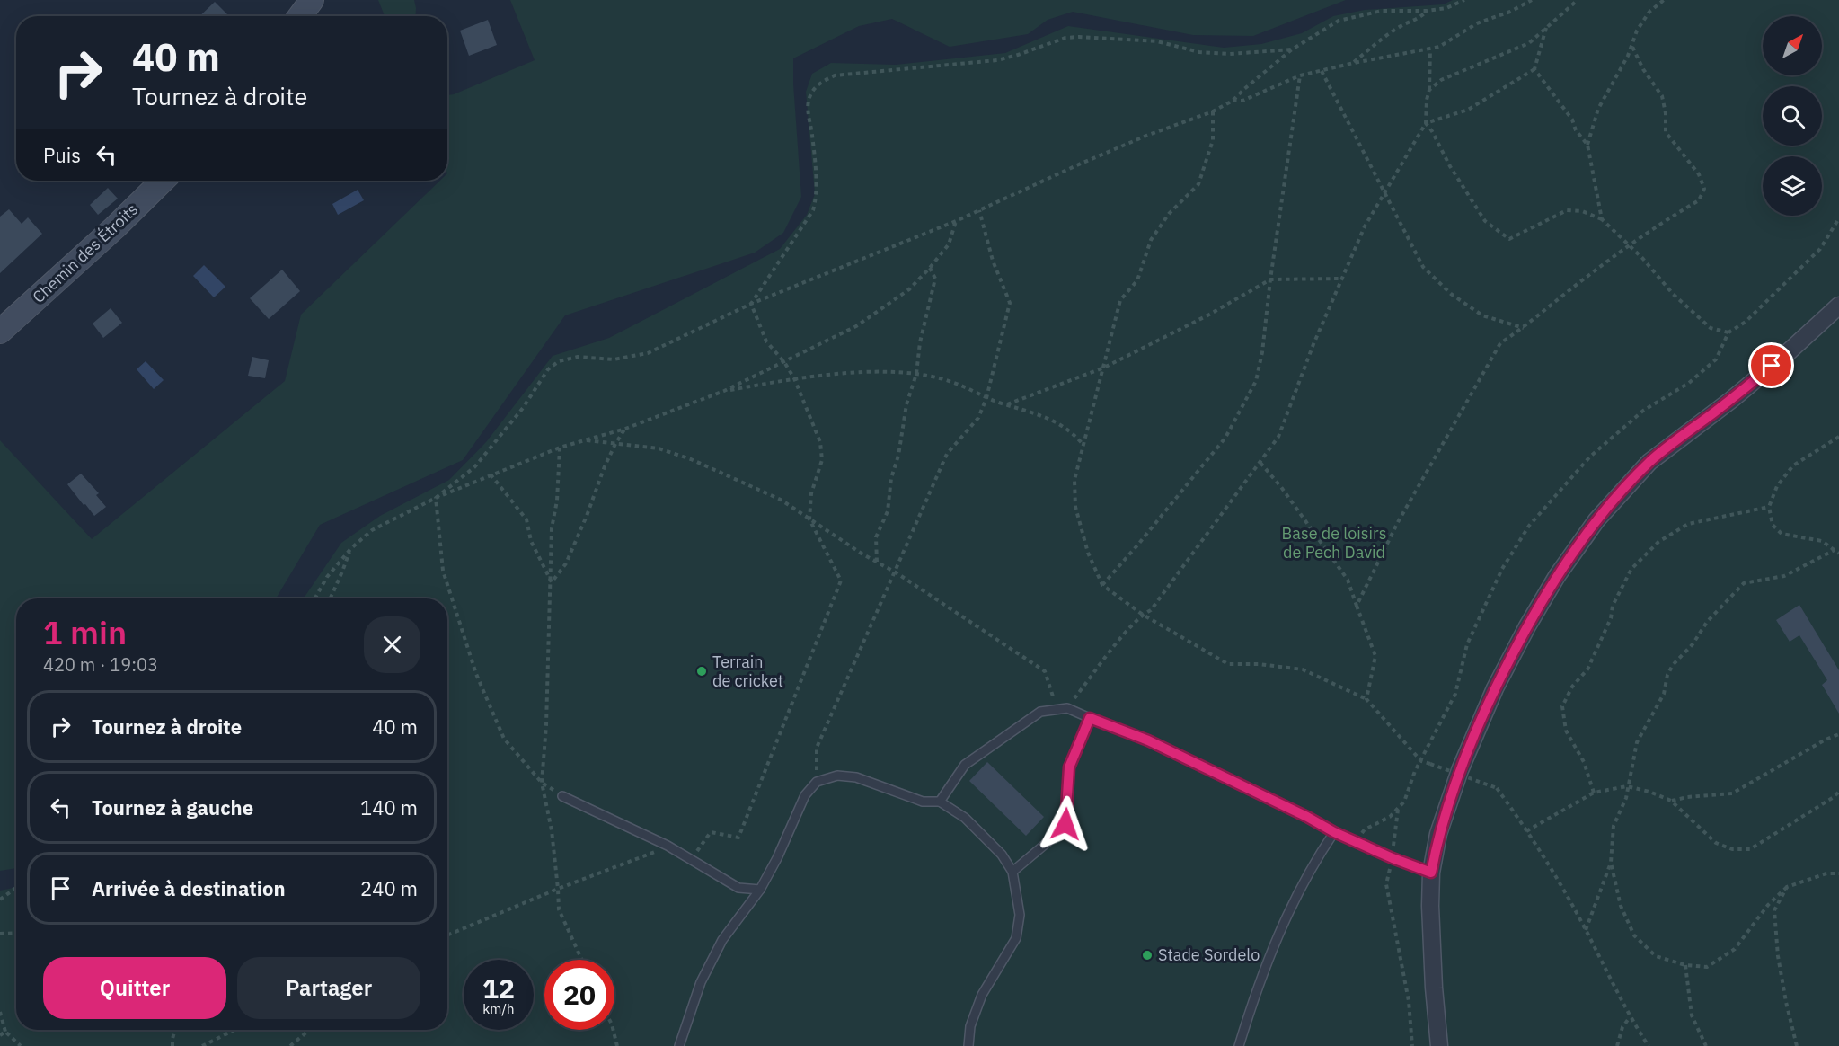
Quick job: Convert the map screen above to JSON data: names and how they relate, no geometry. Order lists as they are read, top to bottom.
{
  "streets": {
    "main road": ["Chemin des Étroits"]
  },
  "parks": ["Base de loisirs de Pech David"],
  "places": ["Terrain de cricket", "Stade Sordelo"],
  "north": "top right",
  "page": {
    "turn": ["40 m", "Tournez à droite"],
    "then": "Puis",
    "heading": ["1 min", "420 m · 19:03"],
    "list": [
      {
        "name": "Tournez à droite",
        "value": "40 m"
      },
      {
        "name": "Tournez à gauche",
        "value": "140 m"
      },
      {
        "name": "Arrivée à destination",
        "value": "240 m"
      }
    ],
    "buttons": ["Quitter", "Partager"],
    "speed": "12 km/h",
    "limit": "20"
  }
}
